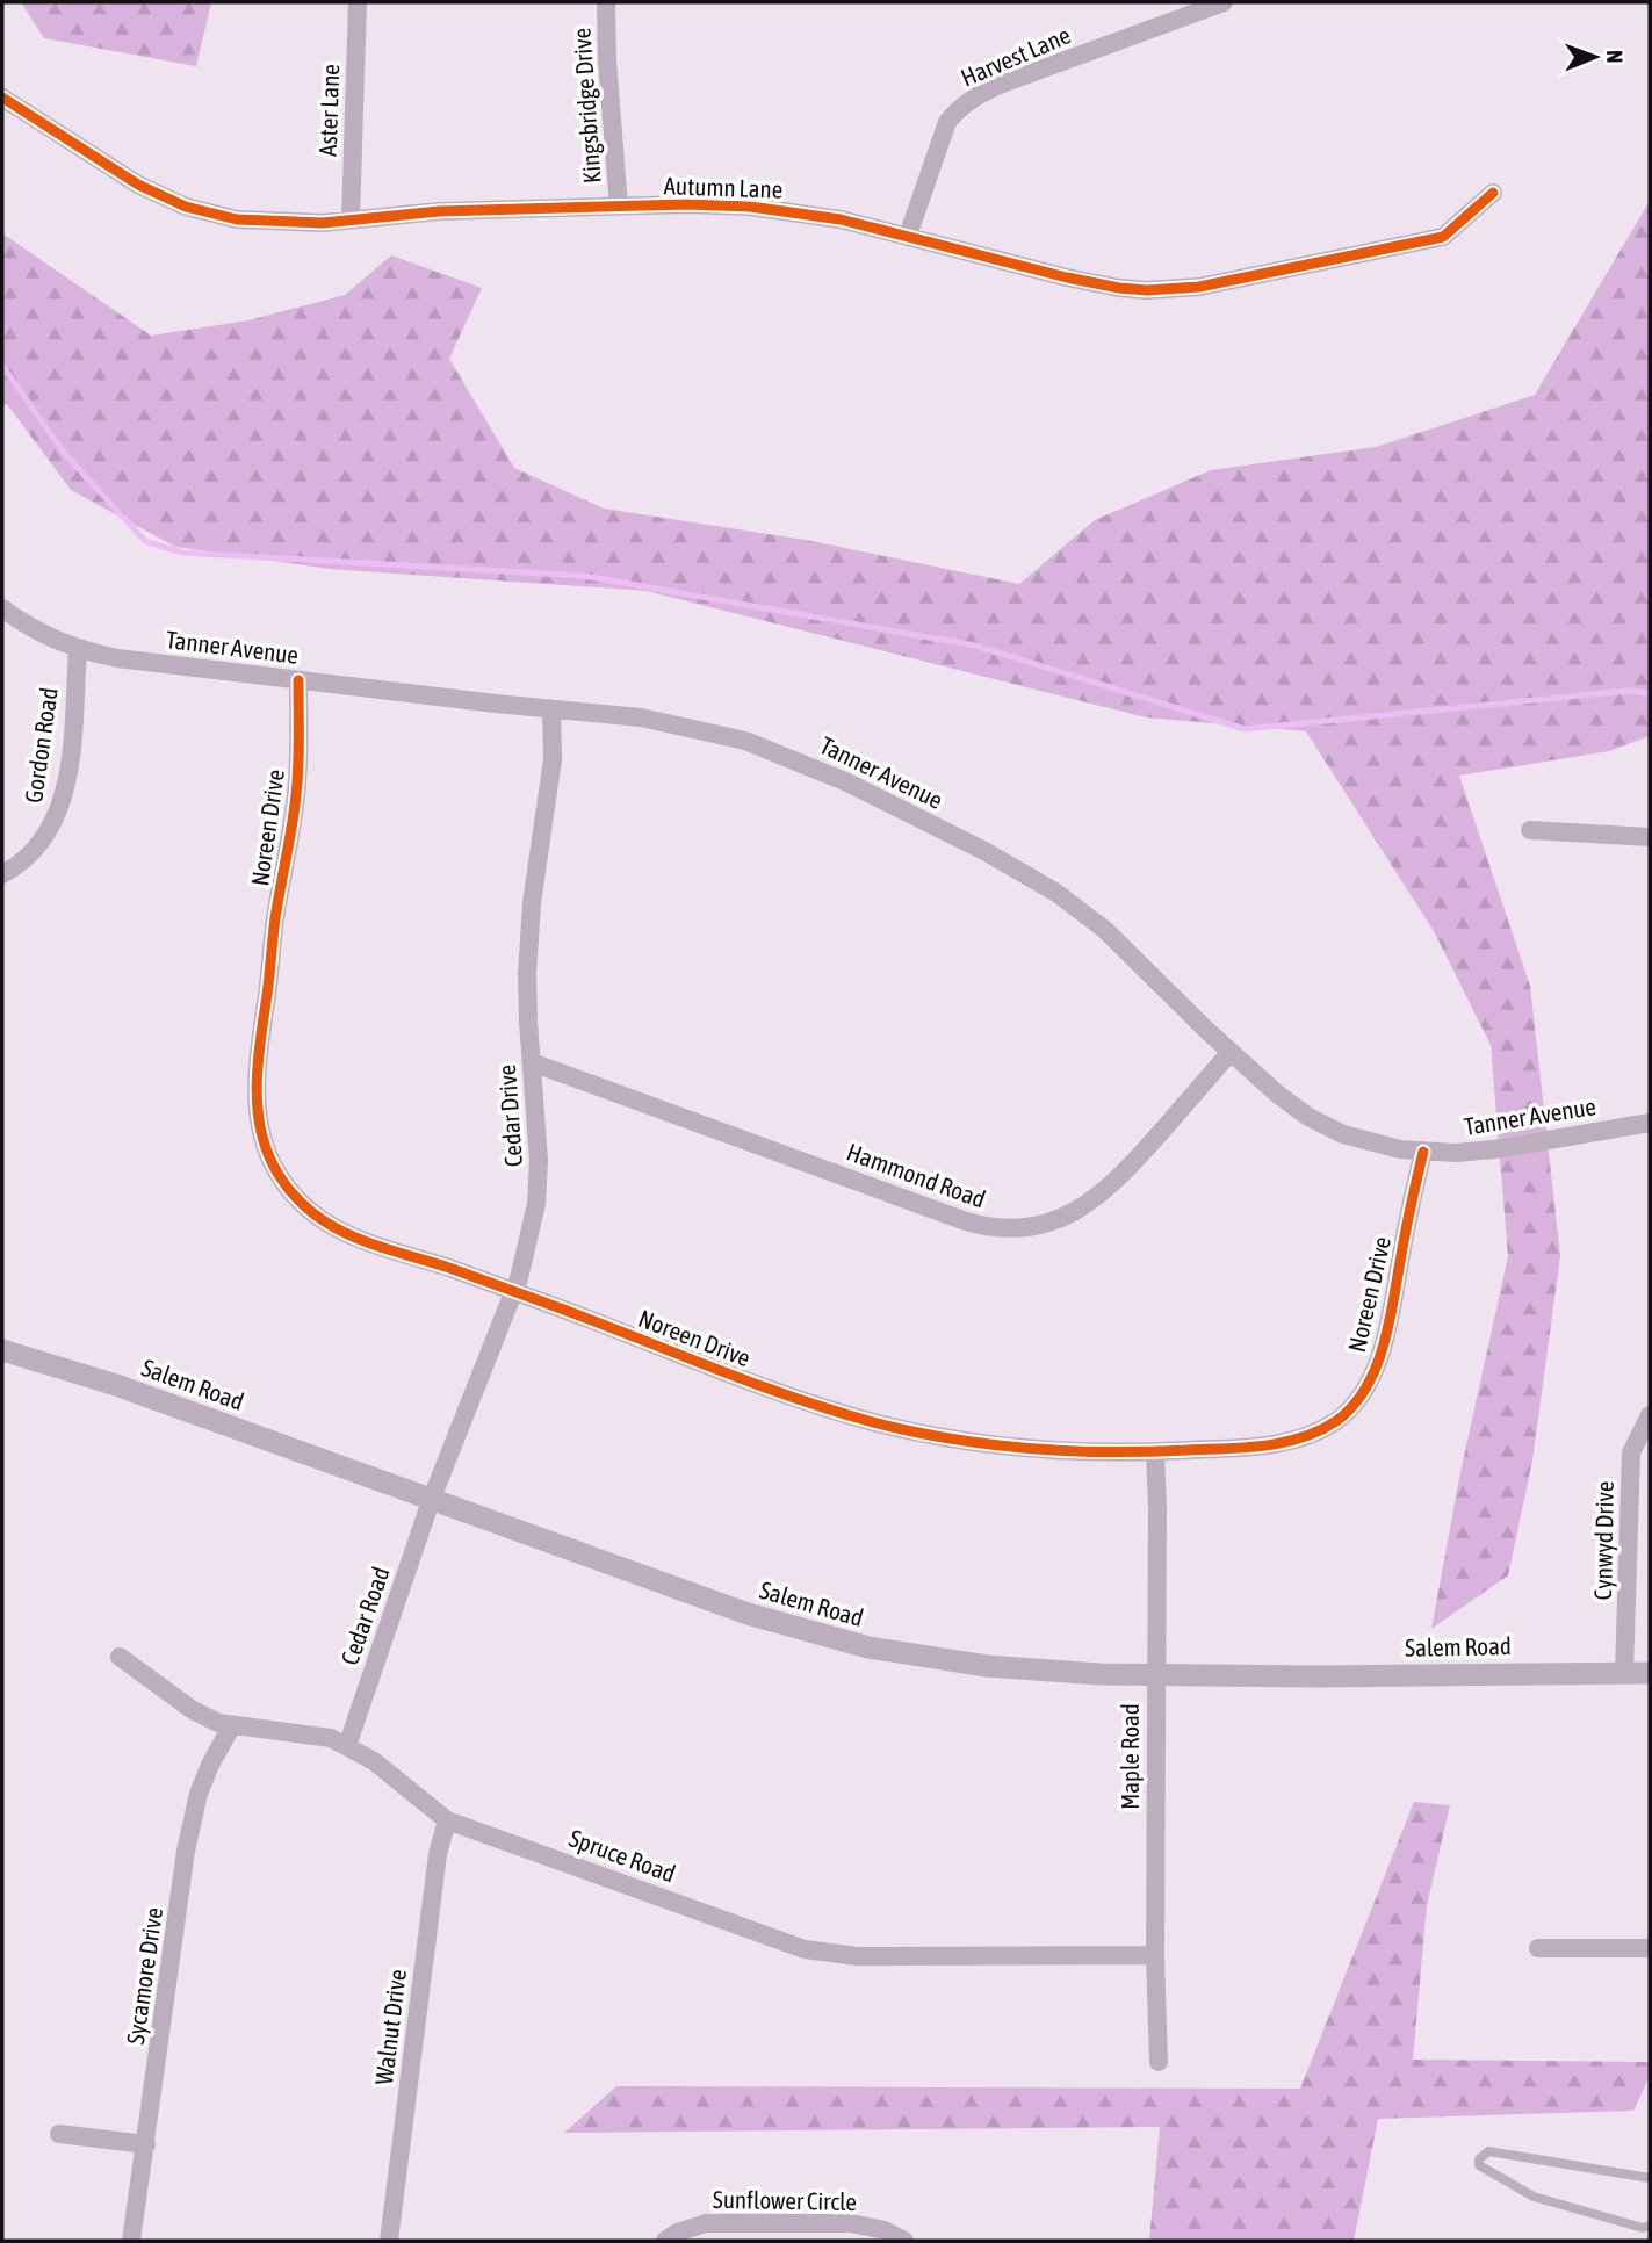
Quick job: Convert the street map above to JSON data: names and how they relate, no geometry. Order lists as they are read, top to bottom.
{
  "streets": {
    "street": [
      "Harvest Lane",
      "Kingsbridge Drive",
      "Aster Lane",
      "Autumn Lane",
      "Tanner Avenue",
      "Gordon Road",
      "Noreen Drive",
      "Cedar Drive",
      "Hammond Road",
      "Salem Road",
      "Cynwyd Drive",
      "Cedar Road",
      "Maple Road",
      "Spruce Road",
      "Sycamore Drive",
      "Walnut Drive",
      "Sunflower Circle"
    ]
  },
  "crossings": [
    ["Harvest Lane", "Autumn Lane"],
    ["Kingsbridge Drive", "Autumn Lane"],
    ["Aster Lane", "Autumn Lane"],
    ["Tanner Avenue", "Gordon Road"],
    ["Tanner Avenue", "Noreen Drive"],
    ["Tanner Avenue", "Cedar Drive"],
    ["Tanner Avenue", "Hammond Road"],
    ["Noreen Drive", "Cedar Drive"],
    ["Noreen Drive", "Maple Road"],
    ["Cedar Drive", "Hammond Road"],
    ["Cedar Drive", "Salem Road"],
    ["Cedar Drive", "Cedar Road"],
    ["Salem Road", "Cynwyd Drive"],
    ["Salem Road", "Cedar Road"],
    ["Salem Road", "Maple Road"],
    ["Cedar Road", "Spruce Road"],
    ["Maple Road", "Spruce Road"],
    ["Spruce Road", "Sycamore Drive"],
    ["Spruce Road", "Walnut Drive"]
  ],
  "north": "right"
}
